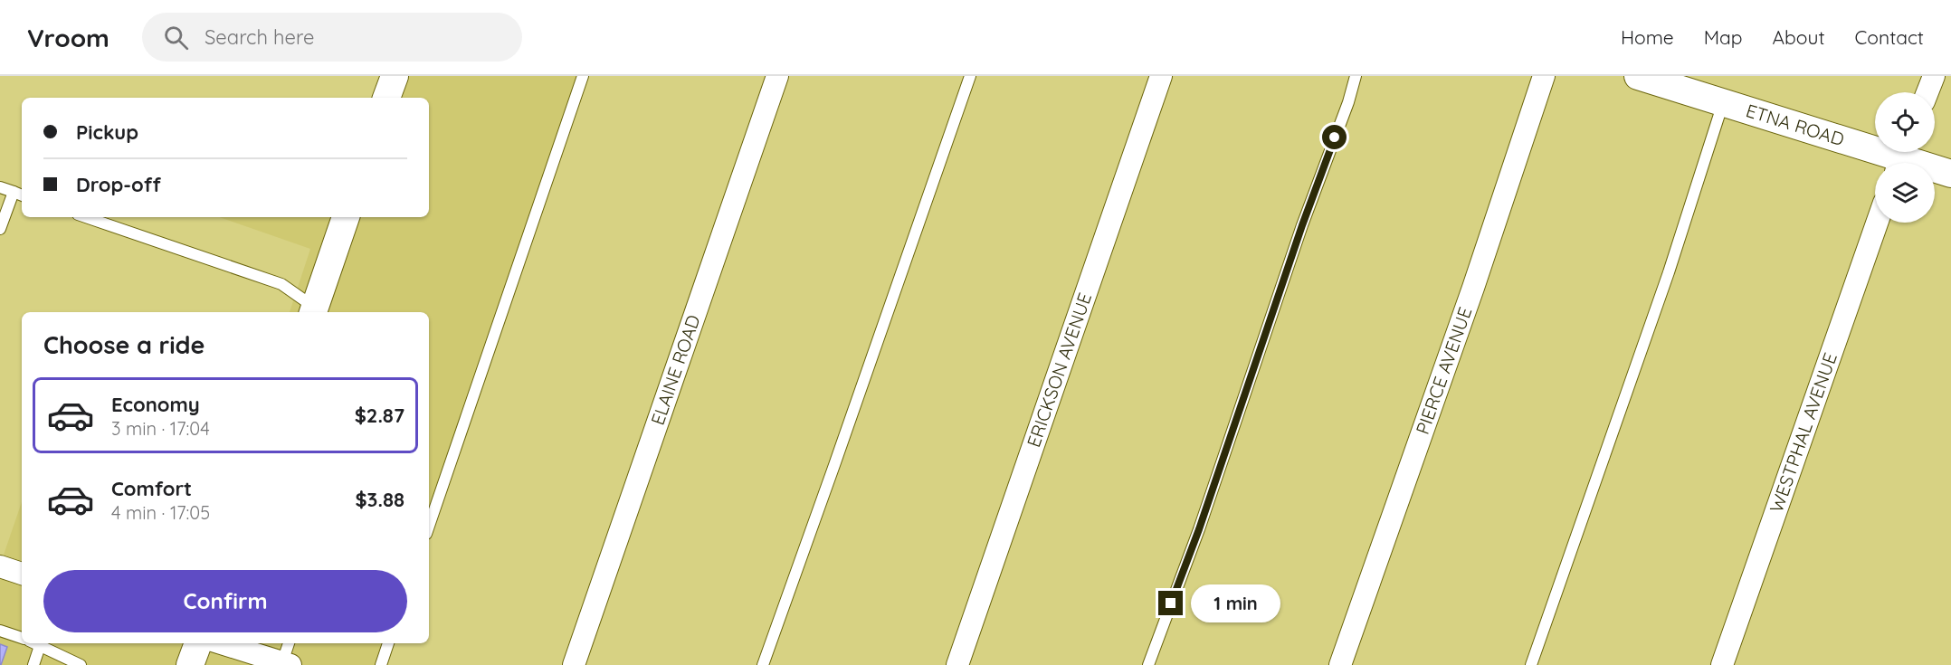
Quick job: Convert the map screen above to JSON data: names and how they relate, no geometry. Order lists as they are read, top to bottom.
{
  "streets": {
    "street": [
      "ETNA ROAD",
      "ELAINE ROAD",
      "ERICKSON AVENUE",
      "PIERCE AVENUE",
      "WESTPHAL AVENUE"
    ]
  },
  "page": {
    "header": "Vroom",
    "search": "Search here",
    "nav": [
      "Home",
      "Map",
      "About",
      "Contact"
    ],
    "banner": ["Pickup", "Drop-off"],
    "heading": "Choose a ride",
    "list": [
      {
        "name": "Economy",
        "note": "3 min · 17:04",
        "value": "$2.87"
      },
      {
        "name": "Comfort",
        "note": "4 min · 17:05",
        "value": "$3.88"
      }
    ],
    "buttons": "Confirm",
    "bubble": "1 min"
  }
}
